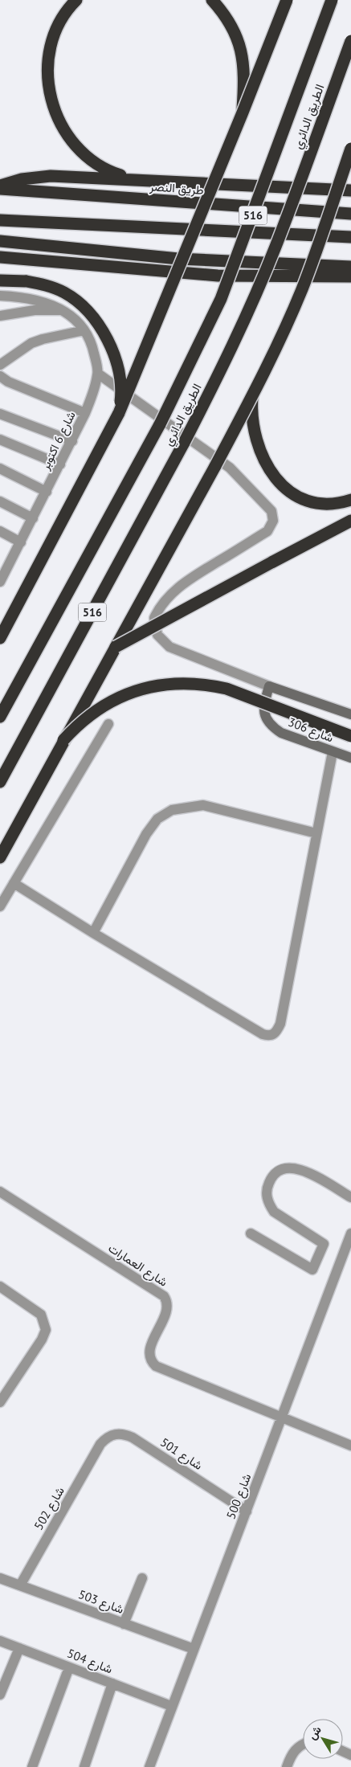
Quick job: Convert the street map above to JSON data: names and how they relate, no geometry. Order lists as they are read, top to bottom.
{
  "streets": {
    "highway": ["الطريق الدائري", "طريق النصر", "516"],
    "street": [
      "شارع 6 اكتوبر",
      "شارع 306",
      "شارع العمارات",
      "شارع 501",
      "شارع 500",
      "شارع 502",
      "شارع 503",
      "شارع 504"
    ]
  },
  "crossings": [
    ["شارع العمارات", "شارع 500"],
    ["شارع 501", "شارع 500"],
    ["شارع 501", "شارع 502"],
    ["شارع 500", "شارع 503"],
    ["شارع 500", "شارع 504"],
    ["شارع 502", "شارع 503"]
  ],
  "north": "top left"
}
